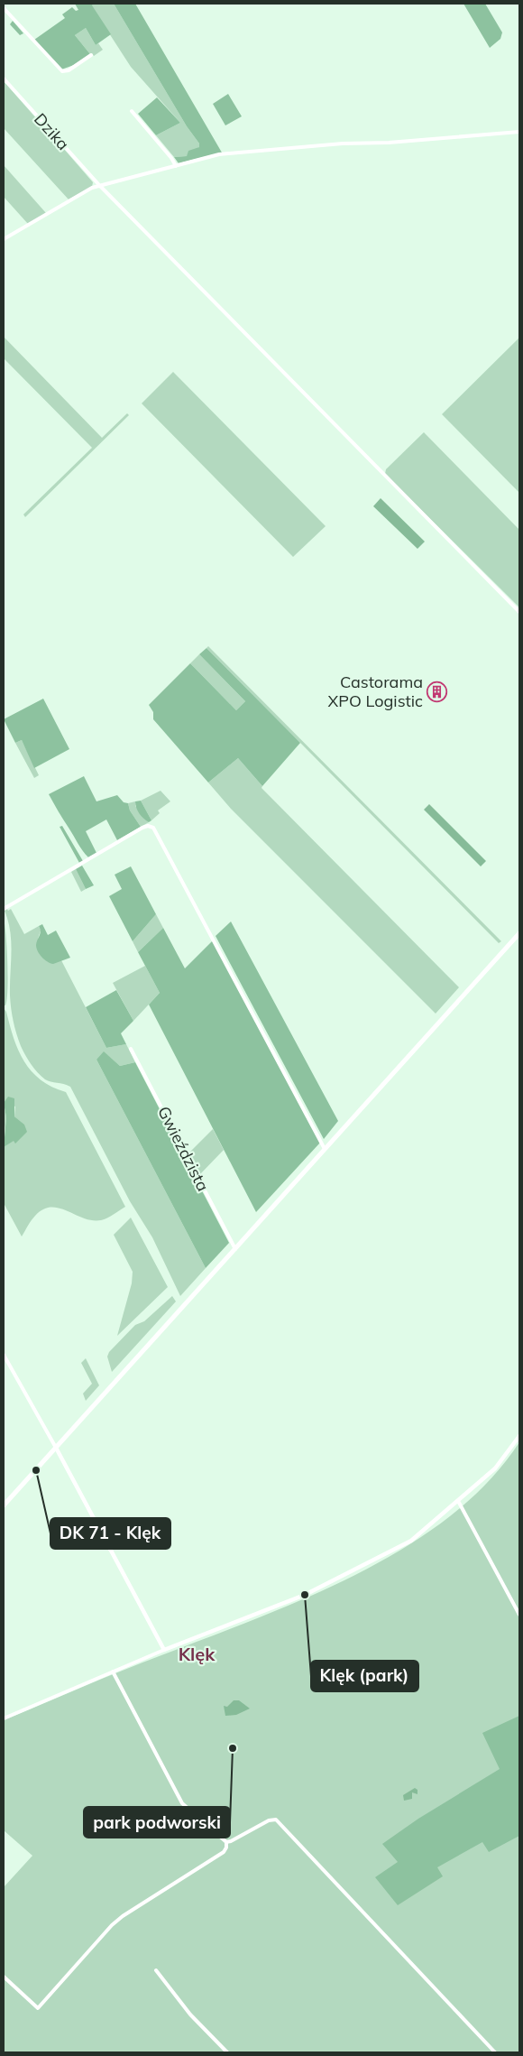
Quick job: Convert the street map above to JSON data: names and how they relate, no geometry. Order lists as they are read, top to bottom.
{
  "streets": {
    "street": ["Dzika", "Gwieździsta"]
  },
  "districts": ["Klęk"],
  "places": {
    "building": ["Castorama XPO Logistic"],
    "other": ["DK 71 - Klęk", "Klęk (park)", "park podworski"]
  }
}
